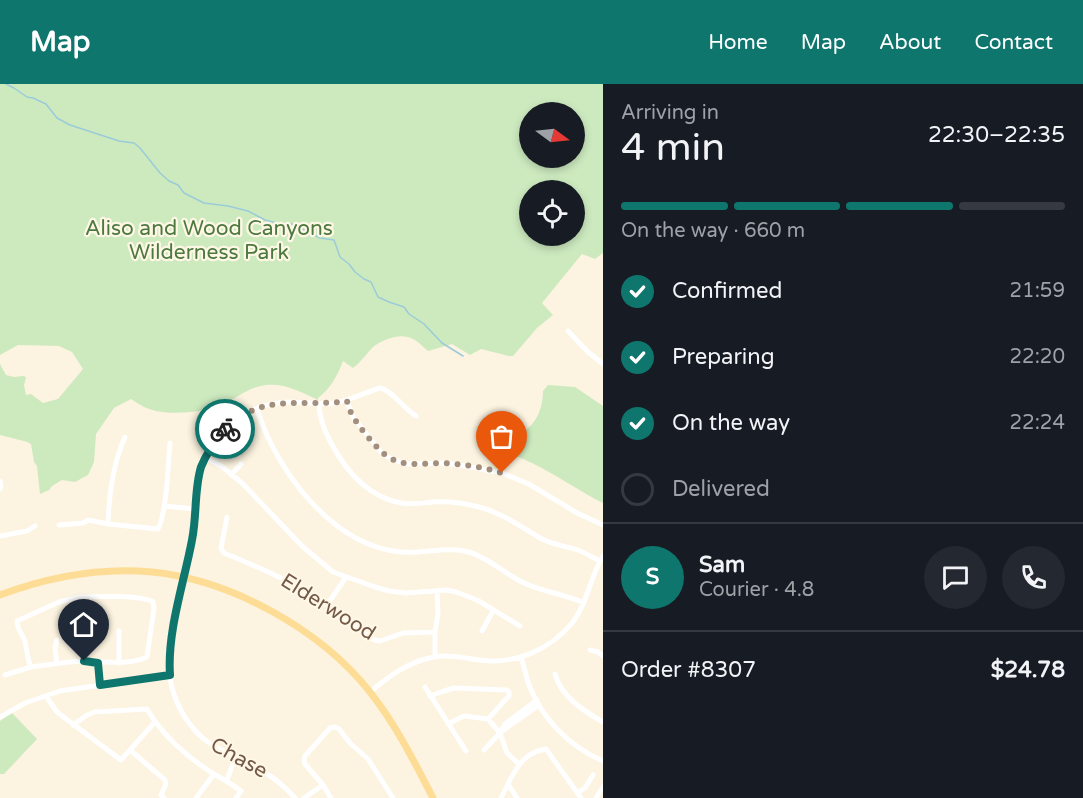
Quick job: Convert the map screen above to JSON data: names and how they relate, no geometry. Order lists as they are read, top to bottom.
{
  "streets": {
    "street": ["Elderwood", "Chase"]
  },
  "parks": ["Aliso and Wood Canyons Wilderness Park"],
  "north": "right",
  "page": {
    "header": "Map",
    "nav": [
      "Home",
      "Map",
      "About",
      "Contact"
    ],
    "heading": ["4 min", "Arriving in", "22:30–22:35"],
    "panel": [
      "Sam",
      "Courier · 4.8",
      "Order #8307",
      "$24.78"
    ],
    "bar": "On the way · 660 m",
    "list": [
      ["Confirmed", "21:59"],
      ["Preparing", "22:20"],
      ["On the way", "22:24"],
      "Delivered"
    ],
    "round": "S"
  }
}
